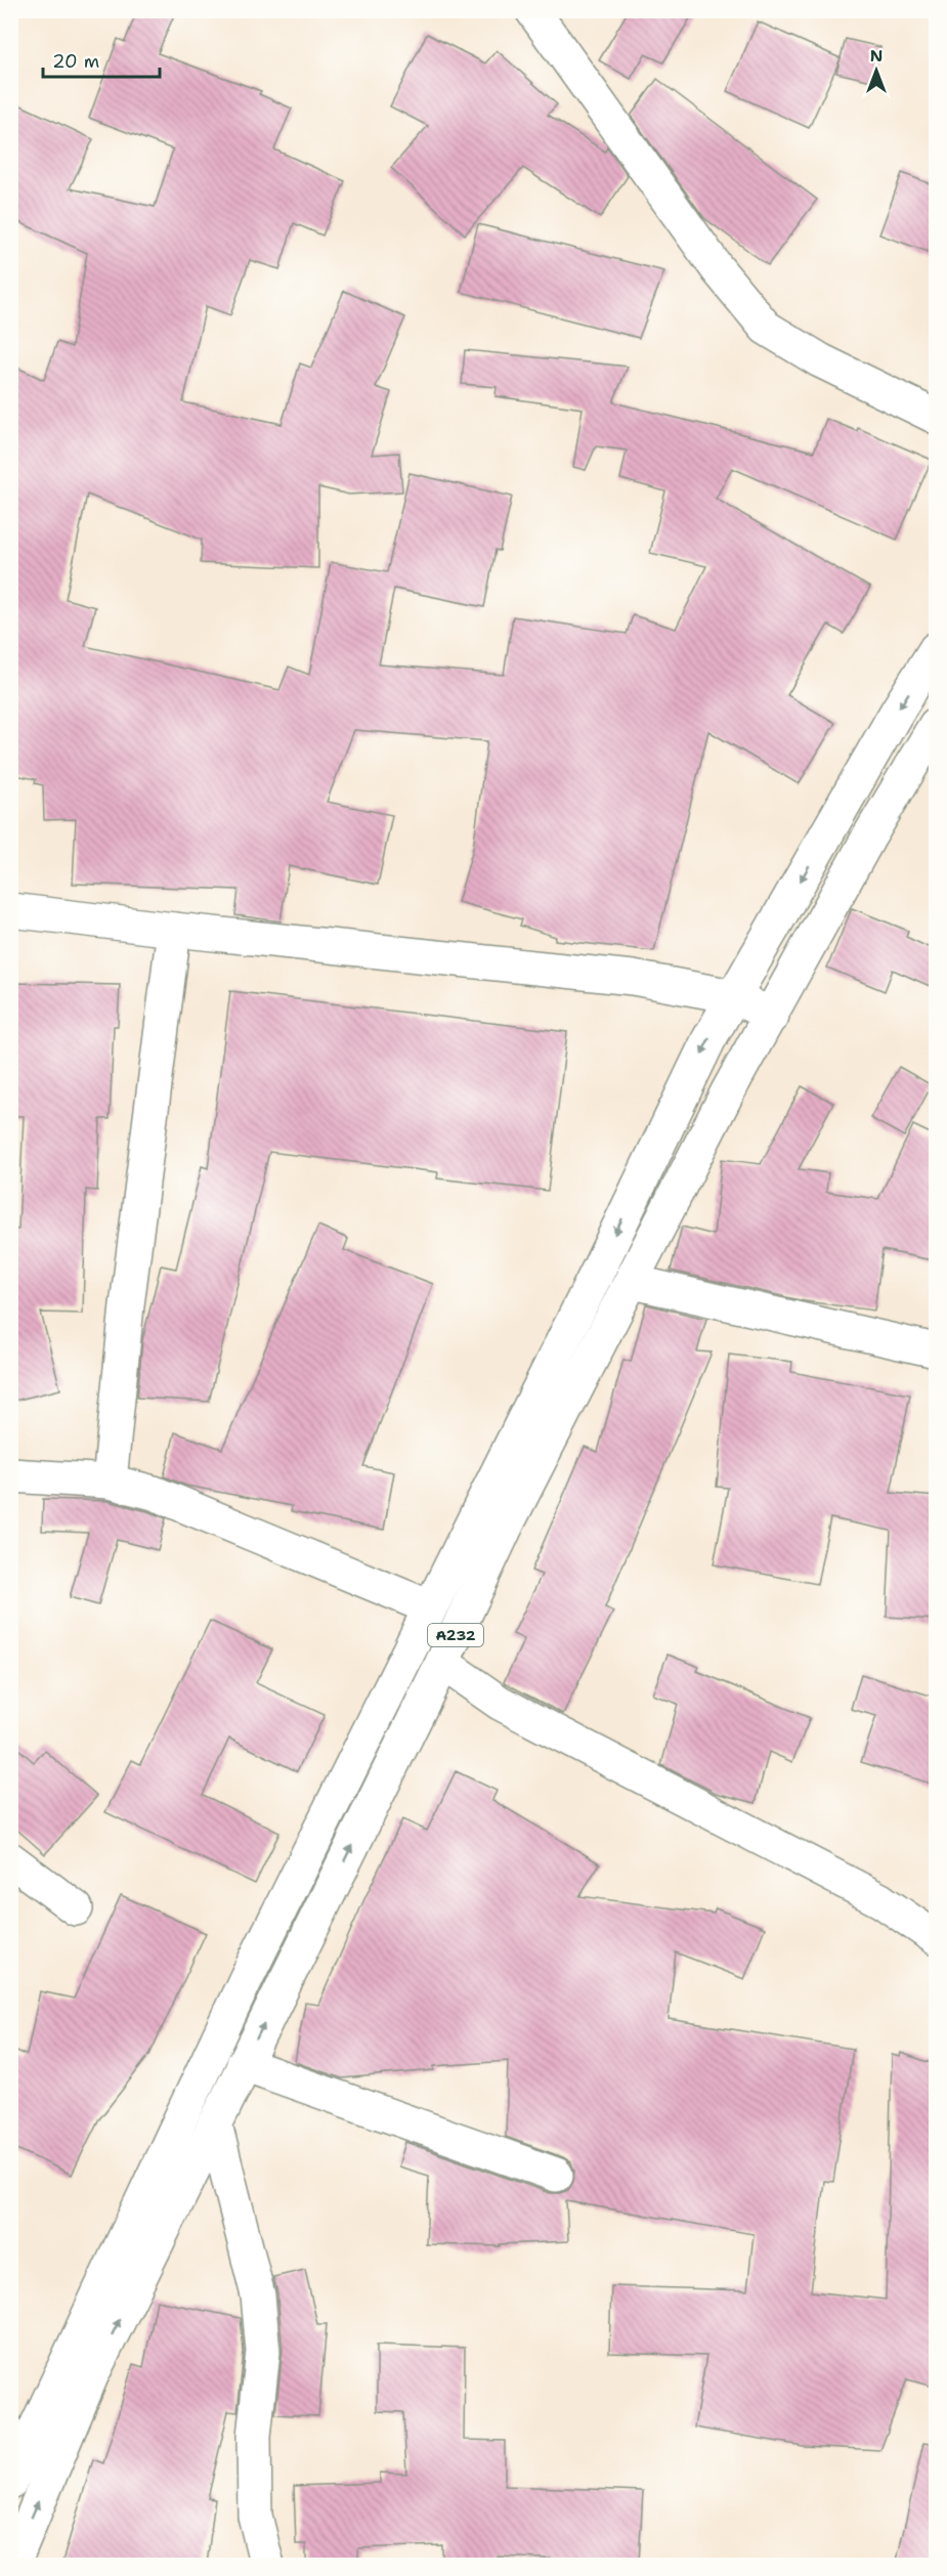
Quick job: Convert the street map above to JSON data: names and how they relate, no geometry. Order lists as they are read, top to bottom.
{
  "streets": {
    "main road": ["A232"]
  },
  "scale_bar": "20 m",
  "north": "top"
}
